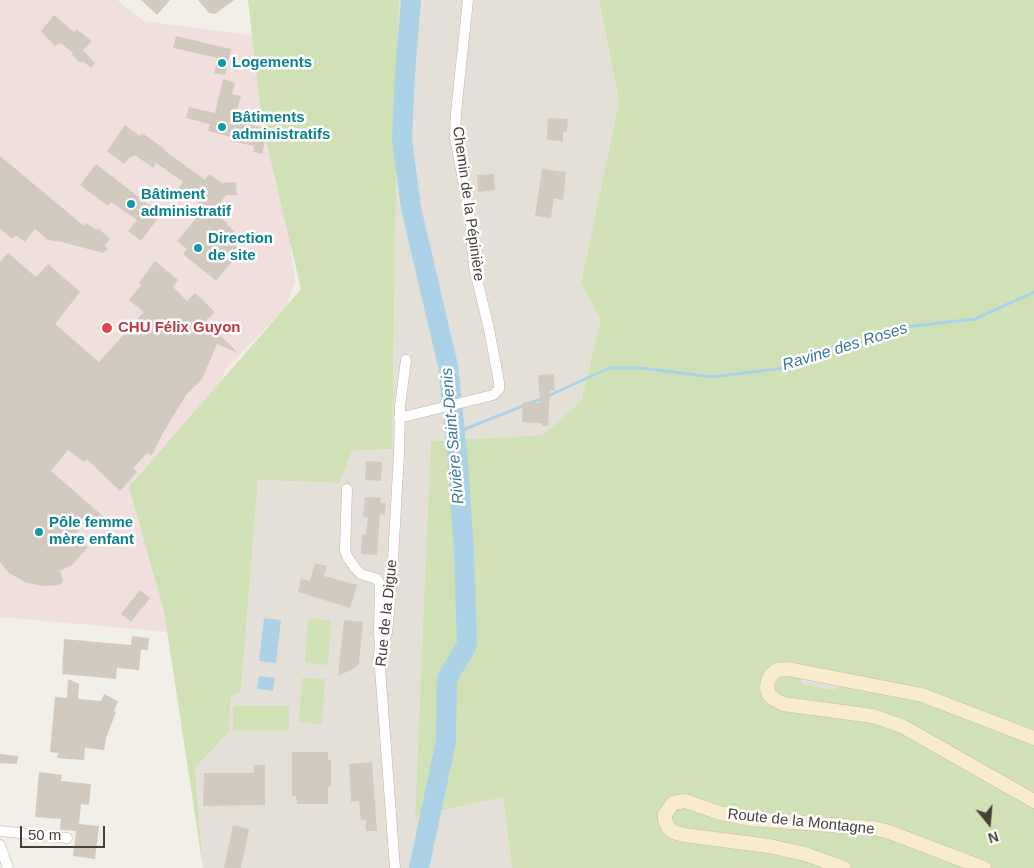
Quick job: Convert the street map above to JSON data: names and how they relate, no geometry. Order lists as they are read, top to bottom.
{
  "streets": {
    "main road": ["Route de la Montagne"],
    "street": ["Chemin de la Pépinière", "Rue de la Digue"]
  },
  "crossings": [
    ["Chemin de la Pépinière", "Rue de la Digue"]
  ],
  "water": ["Ravine des Roses", "Rivière Saint-Denis"],
  "places": [
    "Logements",
    "Bâtiments administratifs",
    "Bâtiment administratif",
    "Direction de site",
    "CHU Félix Guyon",
    "Pôle femme mère enfant"
  ],
  "scale_bar": "50 m",
  "north": "bottom"
}
